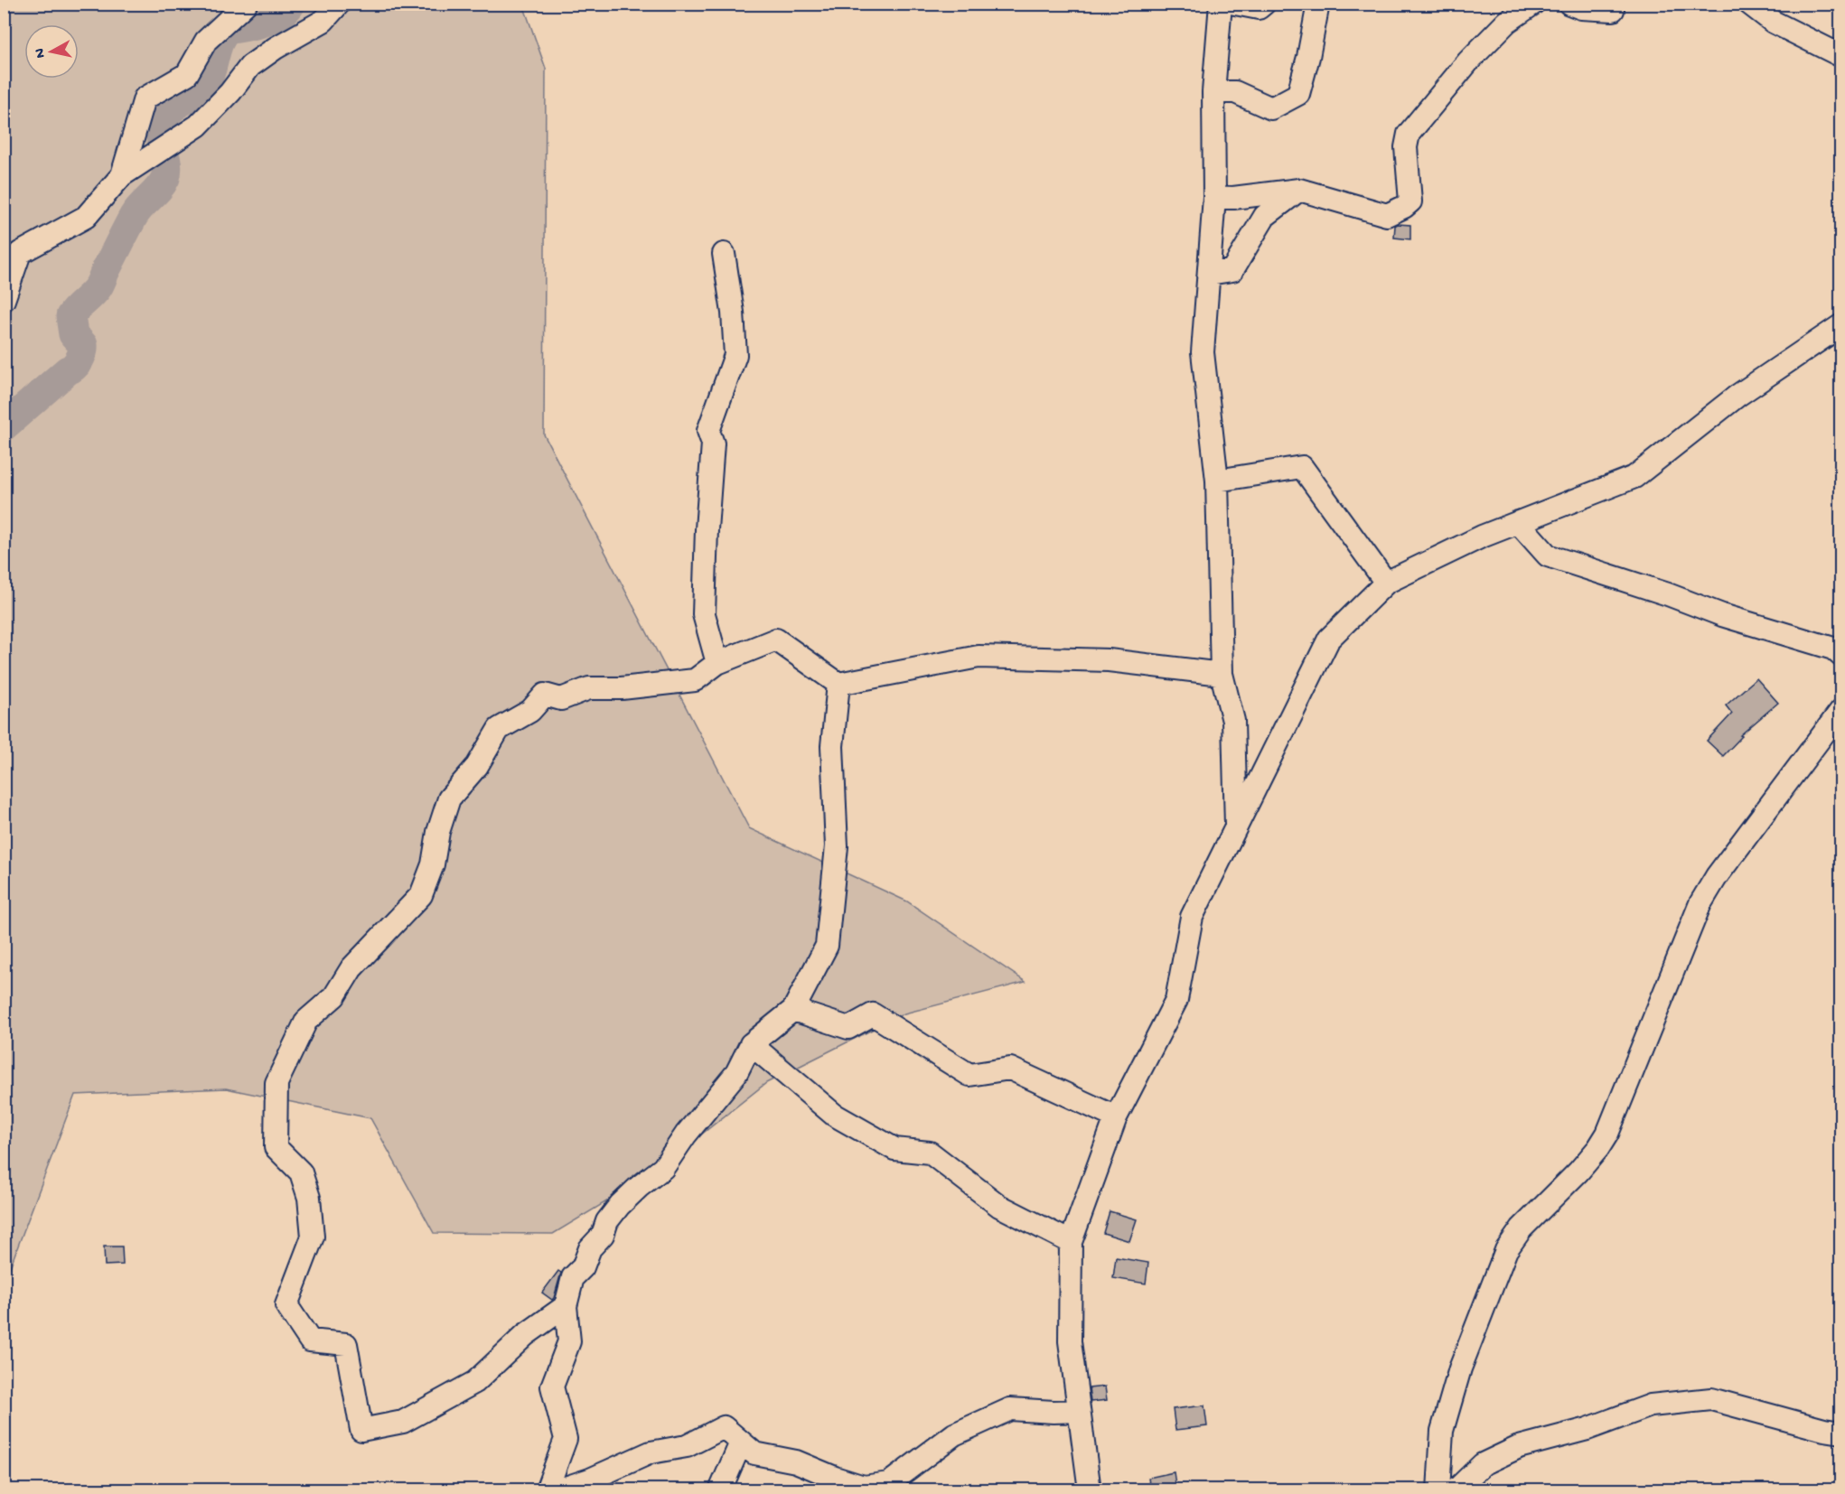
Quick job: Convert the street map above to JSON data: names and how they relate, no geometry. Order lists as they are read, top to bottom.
{
  "north": "left"
}
